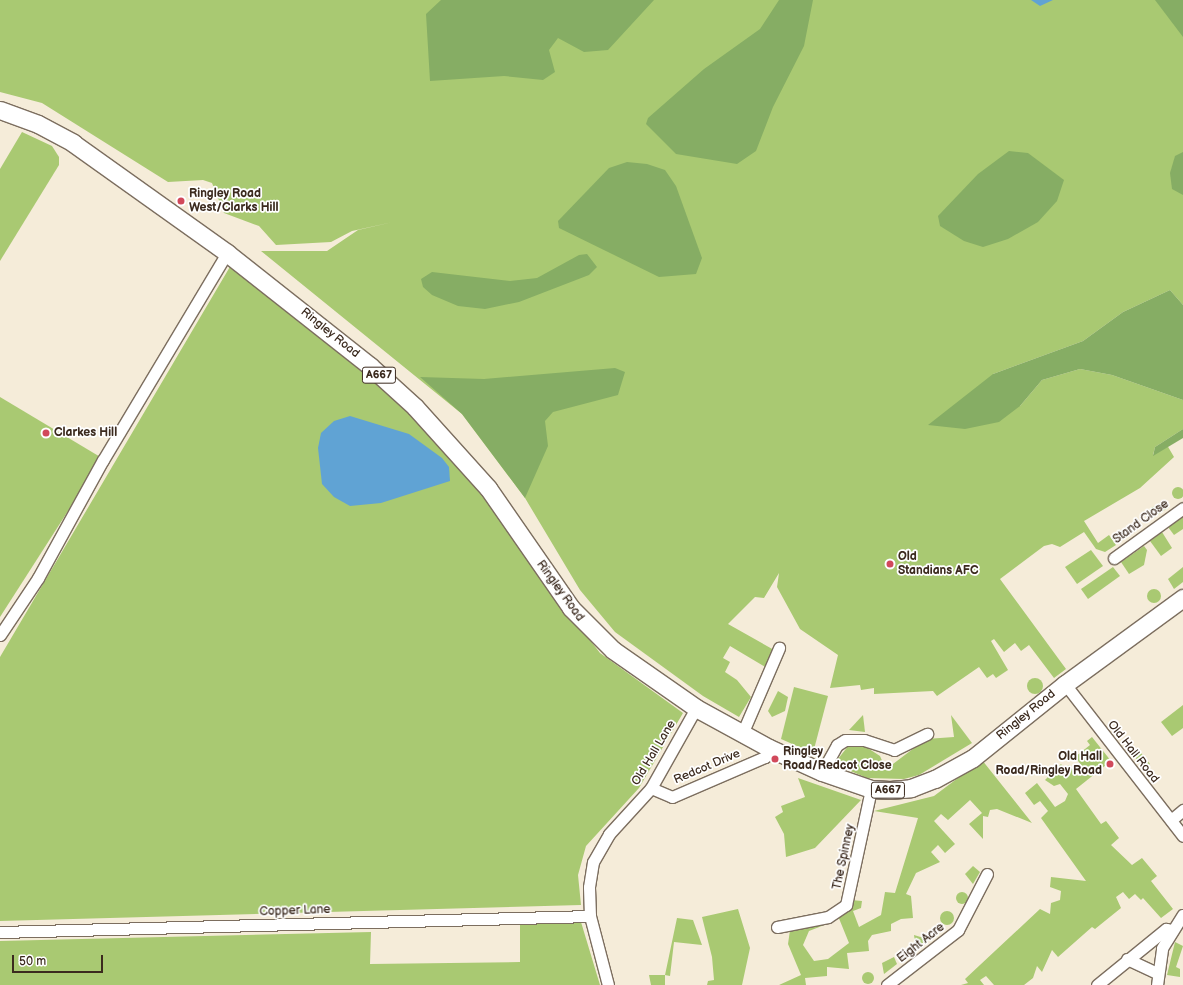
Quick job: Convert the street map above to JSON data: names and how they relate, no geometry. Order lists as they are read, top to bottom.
{
  "streets": {
    "main road": ["Ringley Road", "A667"],
    "street": [
      "Stand Close",
      "Old Hall Road",
      "Old Hall Lane",
      "Redcot Drive",
      "The Spinney",
      "Copper Lane",
      "Eight Acre"
    ]
  },
  "crossings": [
    ["Ringley Road", "Old Hall Road"],
    ["Ringley Road", "Old Hall Lane"],
    ["Ringley Road", "Redcot Drive"],
    ["Ringley Road", "The Spinney"],
    ["Old Hall Lane", "Redcot Drive"],
    ["Old Hall Lane", "Copper Lane"]
  ],
  "places": [
    "Ringley Road West/Clarks Hill",
    "Clarkes Hill",
    "Old Standians AFC",
    "Ringley Road/Redcot Close",
    "Old Hall Road/Ringley Road"
  ],
  "scale_bar": "50 m"
}
